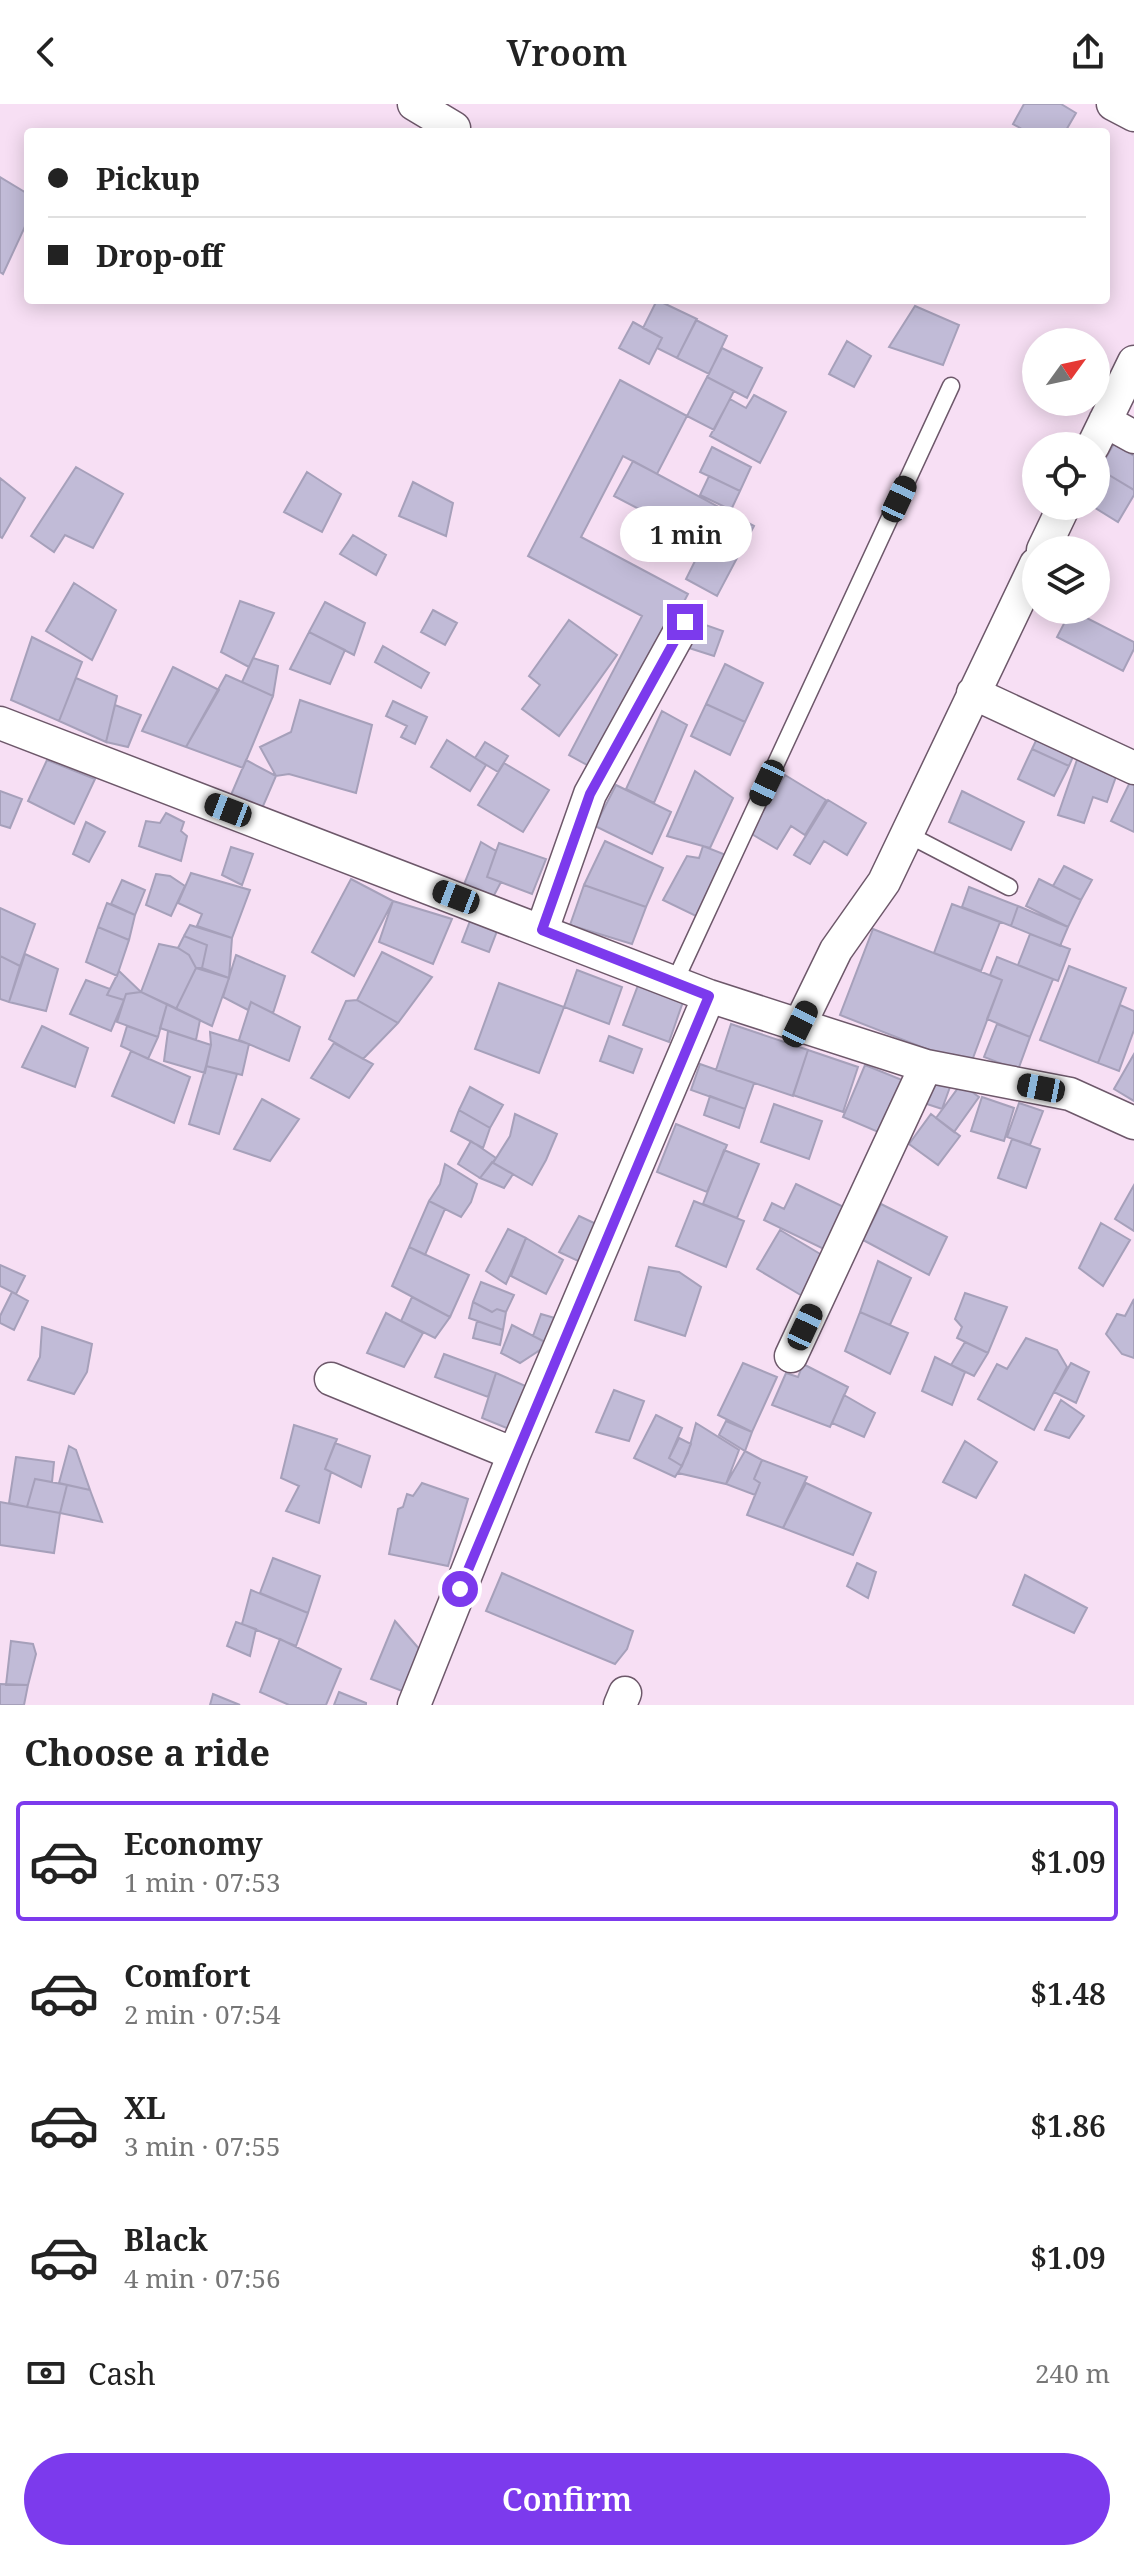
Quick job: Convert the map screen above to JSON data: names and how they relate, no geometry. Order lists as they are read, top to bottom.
{
  "north": "top right",
  "page": {
    "header": "Vroom",
    "banner": ["Pickup", "Drop-off"],
    "bubble": "1 min",
    "heading": "Choose a ride",
    "list": [
      {
        "name": "Economy",
        "note": "1 min · 07:53",
        "value": "$1.09"
      },
      {
        "name": "Comfort",
        "note": "2 min · 07:54",
        "value": "$1.48"
      },
      {
        "name": "XL",
        "note": "3 min · 07:55",
        "value": "$1.86"
      },
      {
        "name": "Black",
        "note": "4 min · 07:56",
        "value": "$1.09"
      }
    ],
    "pay": ["Cash", "240 m"],
    "buttons": "Confirm"
  }
}
